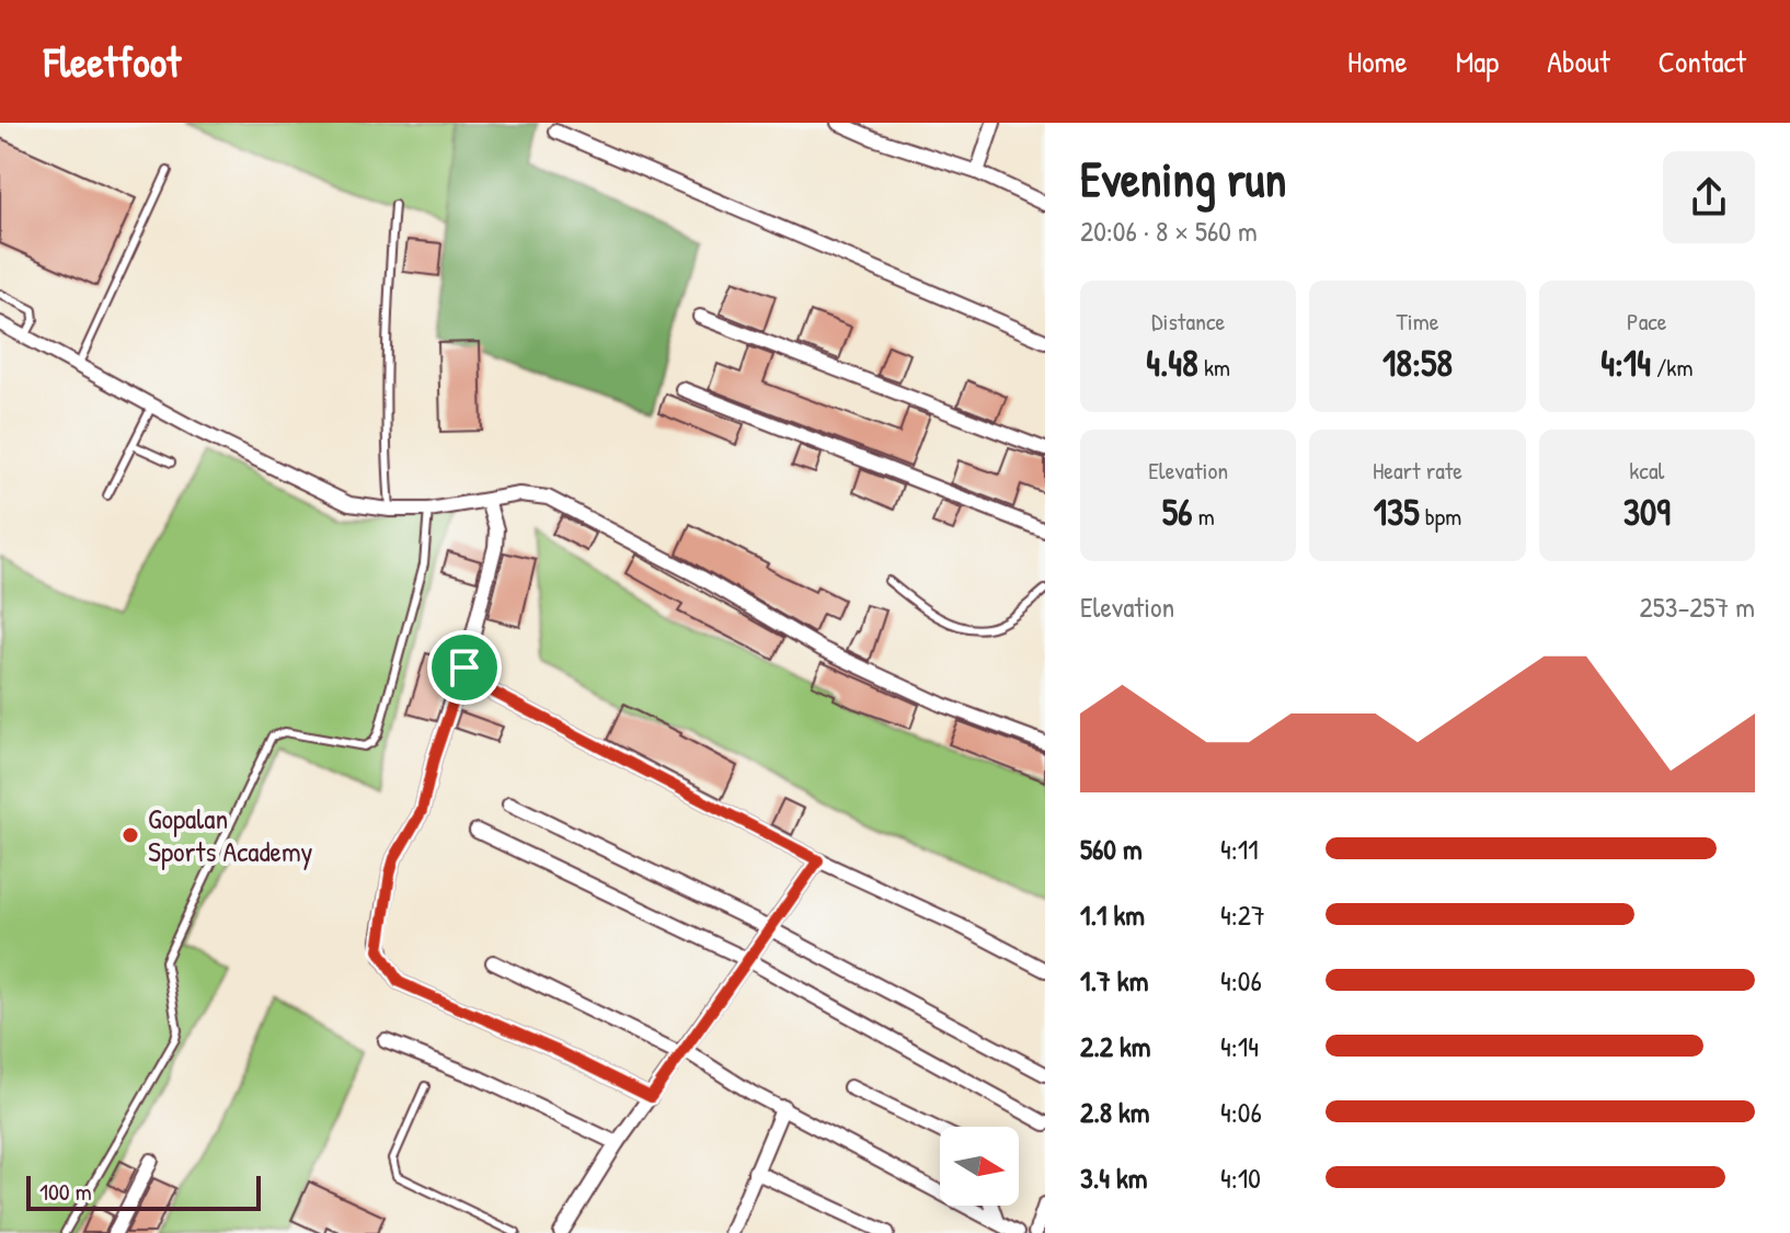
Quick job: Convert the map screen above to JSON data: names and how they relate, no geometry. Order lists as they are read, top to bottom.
{
  "places": ["Gopalan Sports Academy"],
  "scale_bar": "100 m",
  "north": "right",
  "page": {
    "header": "Fleetfoot",
    "nav": [
      "Home",
      "Map",
      "About",
      "Contact"
    ],
    "heading": ["Evening run", "20:06 · 8 × 560 m"],
    "stats": [
      ["Distance", "4.48 km"],
      ["Time", "18:58"],
      ["Pace", "4:14 /km"],
      ["Elevation", "56 m"],
      ["Heart rate", "135 bpm"],
      ["kcal", "309"]
    ],
    "chart": ["Elevation", "253–257 m"],
    "list": [
      {
        "name": "560 m",
        "note": "4:11"
      },
      {
        "name": "1.1 km",
        "note": "4:27"
      },
      {
        "name": "1.7 km",
        "note": "4:06"
      },
      {
        "name": "2.2 km",
        "note": "4:14"
      },
      {
        "name": "2.8 km",
        "note": "4:06"
      },
      {
        "name": "3.4 km",
        "note": "4:10"
      }
    ],
    "scale": "100 m"
  }
}
